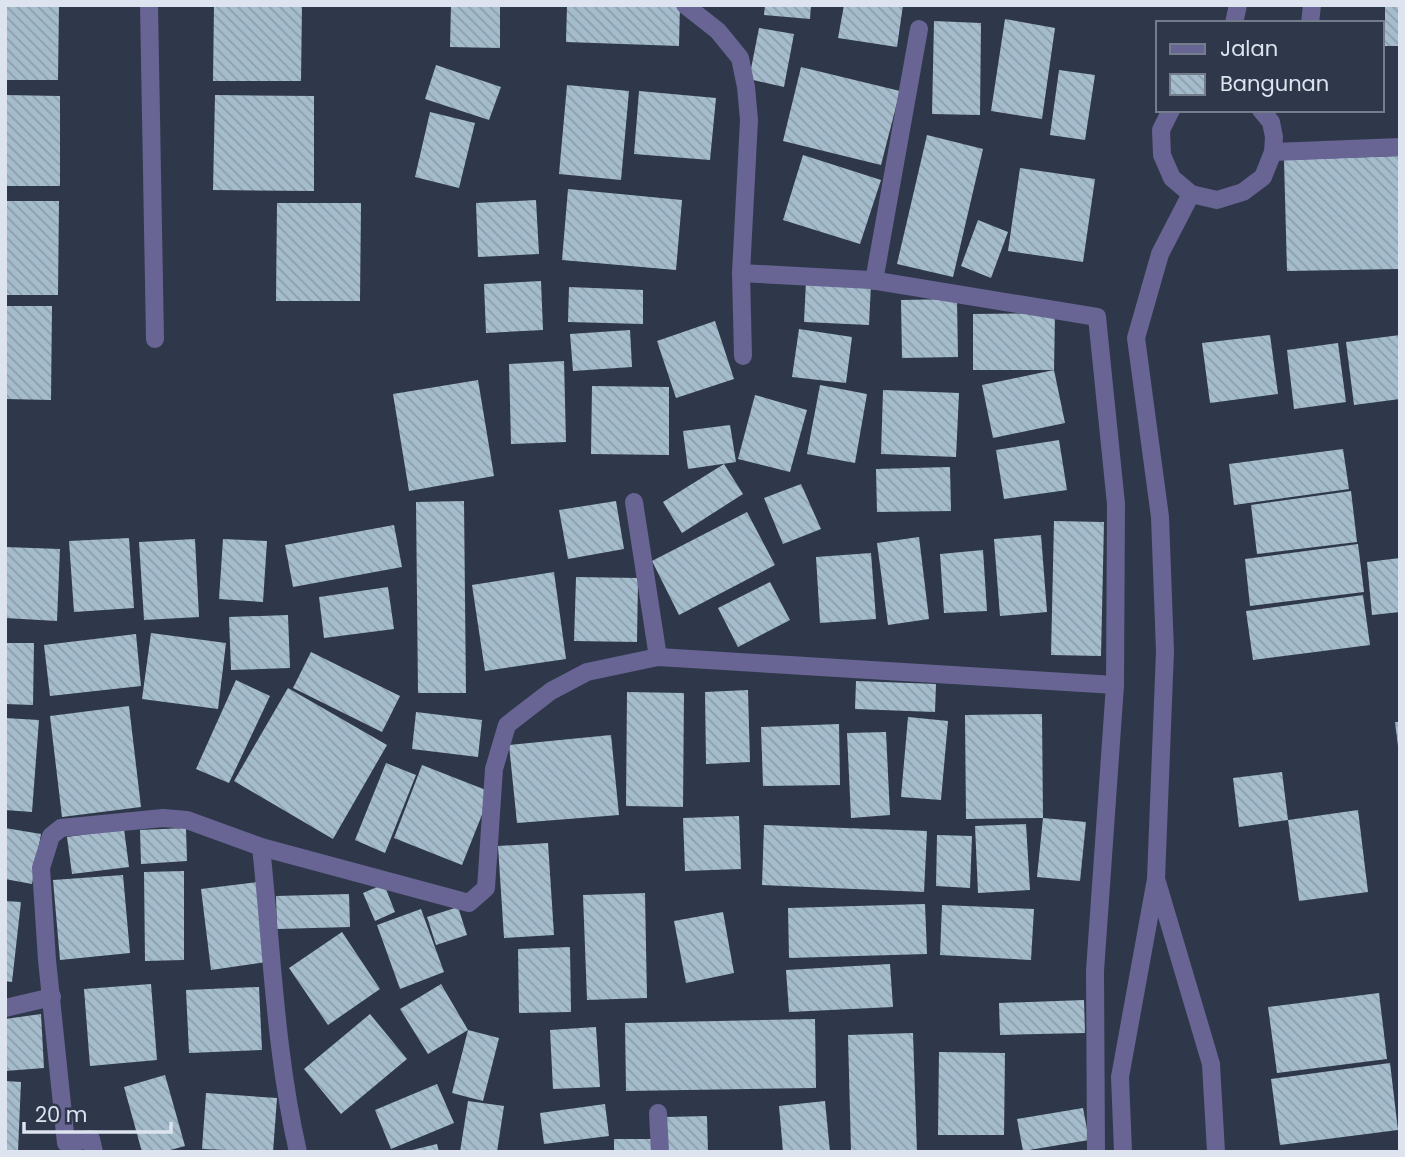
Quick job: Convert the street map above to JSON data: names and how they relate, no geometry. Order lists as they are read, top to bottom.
{
  "legend": ["Jalan", "Bangunan"],
  "scale_bar": "20 m"
}
